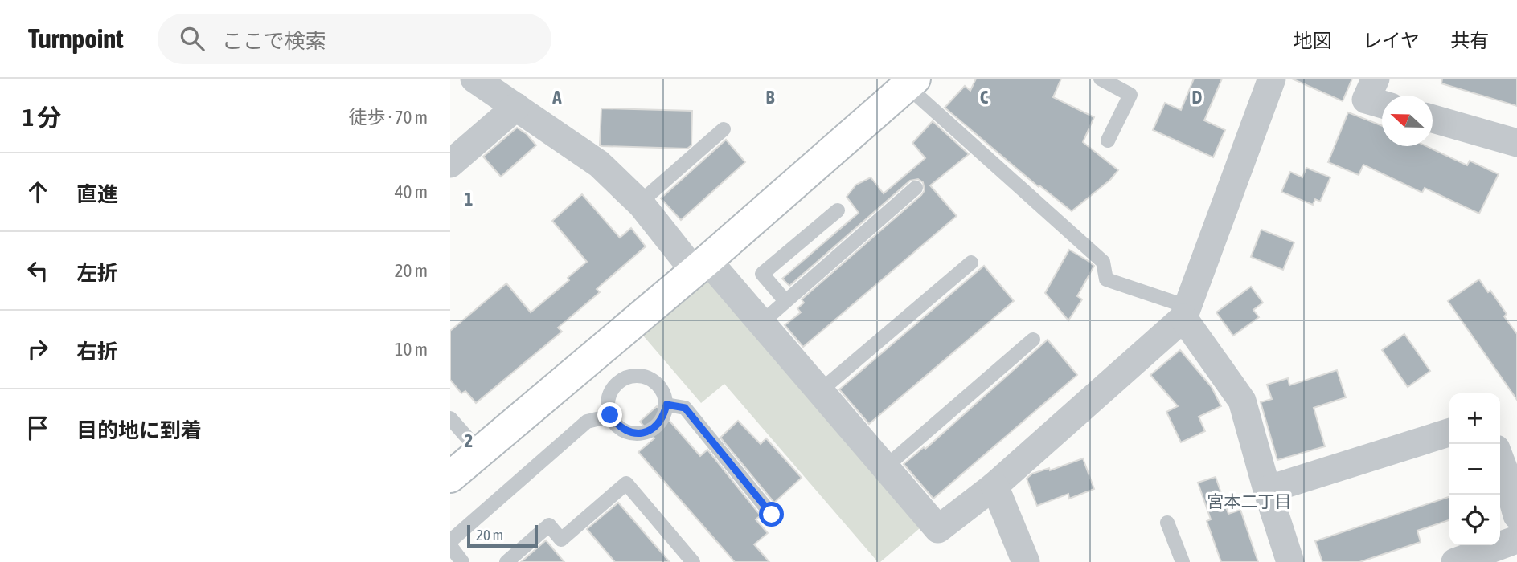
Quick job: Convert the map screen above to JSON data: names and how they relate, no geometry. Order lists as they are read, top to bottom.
{
  "districts": ["宮本二丁目"],
  "scale_bar": "20 m",
  "north": "left",
  "page": {
    "header": "Turnpoint",
    "search": "ここで検索",
    "nav": ["地図", "レイヤ", "共有"],
    "heading": ["1 分", "徒歩 · 70 m"],
    "list": [
      ["直進", "40 m"],
      ["左折", "20 m"],
      ["右折", "10 m"],
      "目的地に到着"
    ],
    "map_buttons": ["+", "−"],
    "scale": "20 m"
  },
  "grid": {
    "columns": [
      "A",
      "B",
      "C",
      "D"
    ],
    "rows": ["1", "2"]
  }
}
